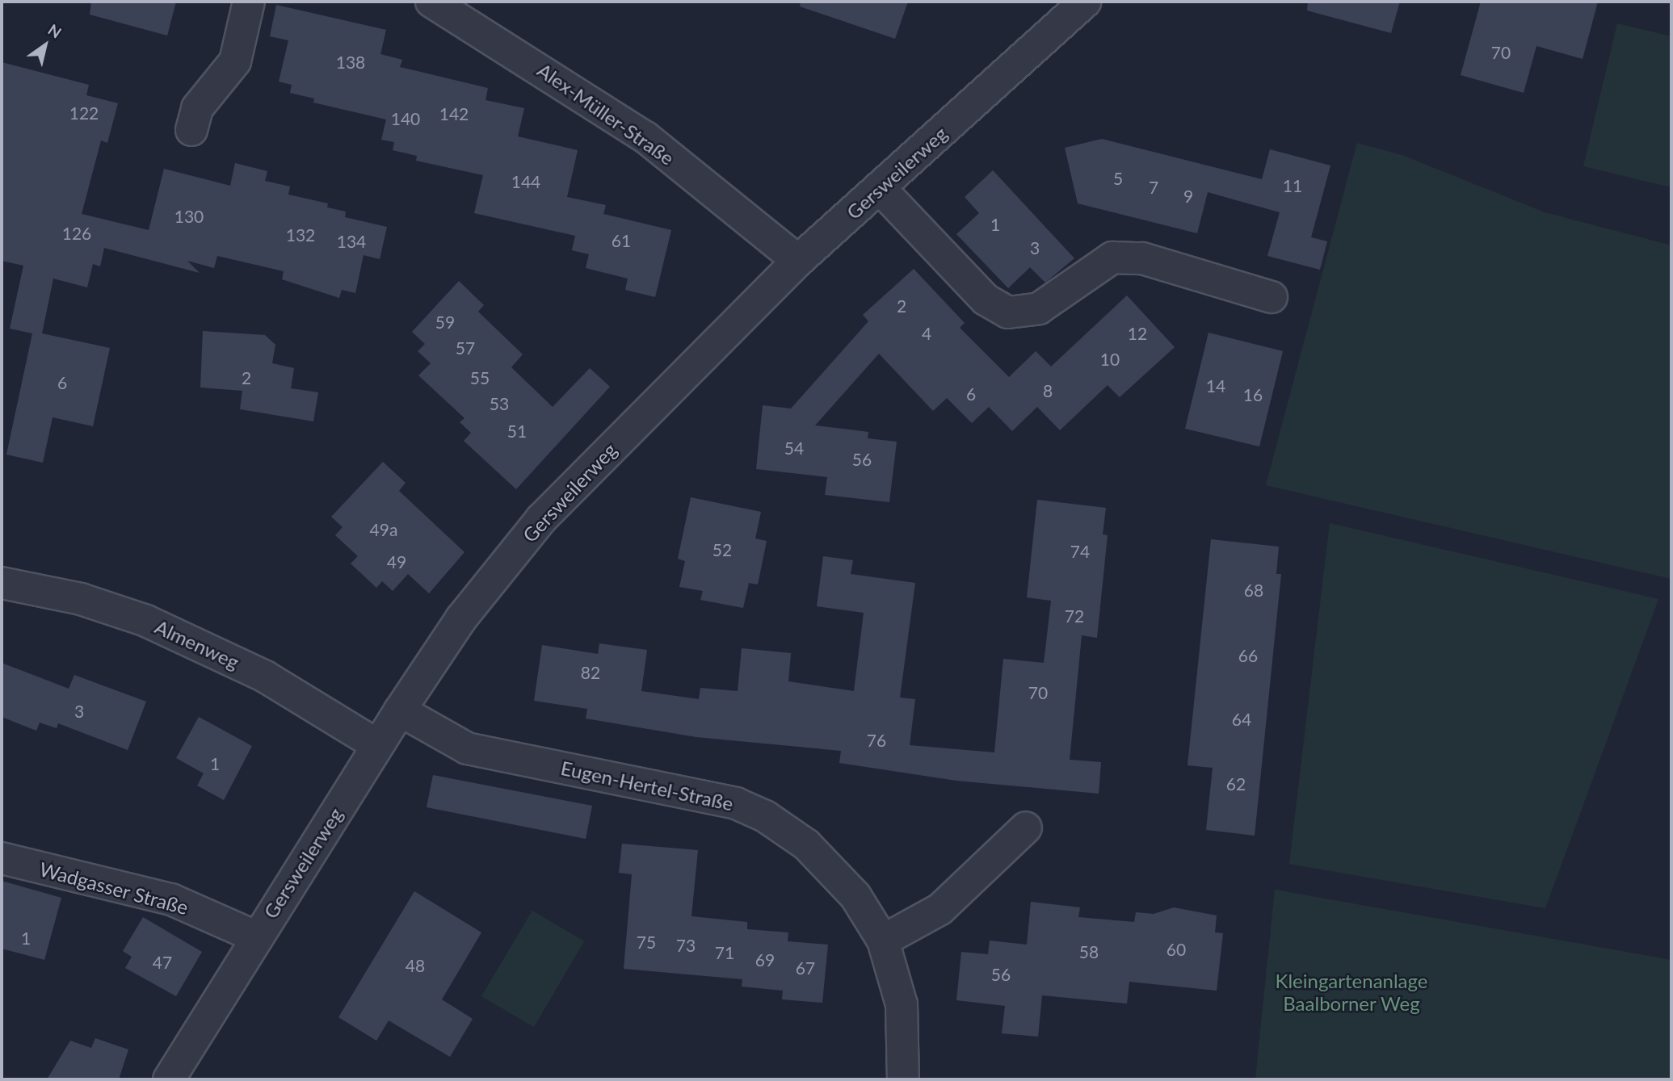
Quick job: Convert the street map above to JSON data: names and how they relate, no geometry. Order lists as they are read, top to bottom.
{
  "streets": {
    "street": [
      "Alex-Müller-Straße",
      "Gersweilerweg",
      "Almenweg",
      "Eugen-Hertel-Straße",
      "Wadgasser Straße"
    ]
  },
  "crossings": [
    ["Alex-Müller-Straße", "Gersweilerweg"],
    ["Gersweilerweg", "Almenweg"],
    ["Gersweilerweg", "Eugen-Hertel-Straße"],
    ["Gersweilerweg", "Wadgasser Straße"]
  ],
  "parks": ["Kleingartenanlage Baalborner Weg"],
  "house_numbers": [
    "70",
    "138",
    "122",
    "142",
    "140",
    "5",
    "144",
    "11",
    "7",
    "9",
    "130",
    "1",
    "126",
    "132",
    "61",
    "134",
    "3",
    "2",
    "59",
    "4",
    "12",
    "57",
    "10",
    "2",
    "55",
    "6",
    "14",
    "8",
    "6",
    "16",
    "53",
    "51",
    "54",
    "56",
    "49a",
    "52",
    "74",
    "49",
    "68",
    "72",
    "66",
    "82",
    "70",
    "3",
    "64",
    "76",
    "1",
    "62",
    "1",
    "75",
    "73",
    "60",
    "58",
    "71",
    "69",
    "47",
    "48",
    "67",
    "56"
  ],
  "north": "top right"
}
